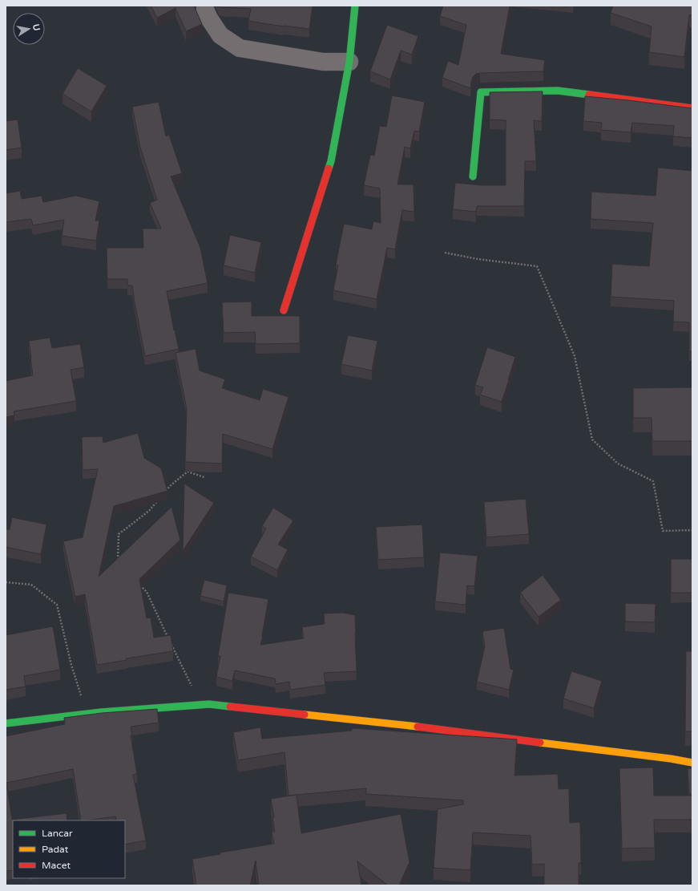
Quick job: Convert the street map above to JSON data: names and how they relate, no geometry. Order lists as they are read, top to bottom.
{
  "legend": ["Lancar", "Padat", "Macet"],
  "north": "right"
}
